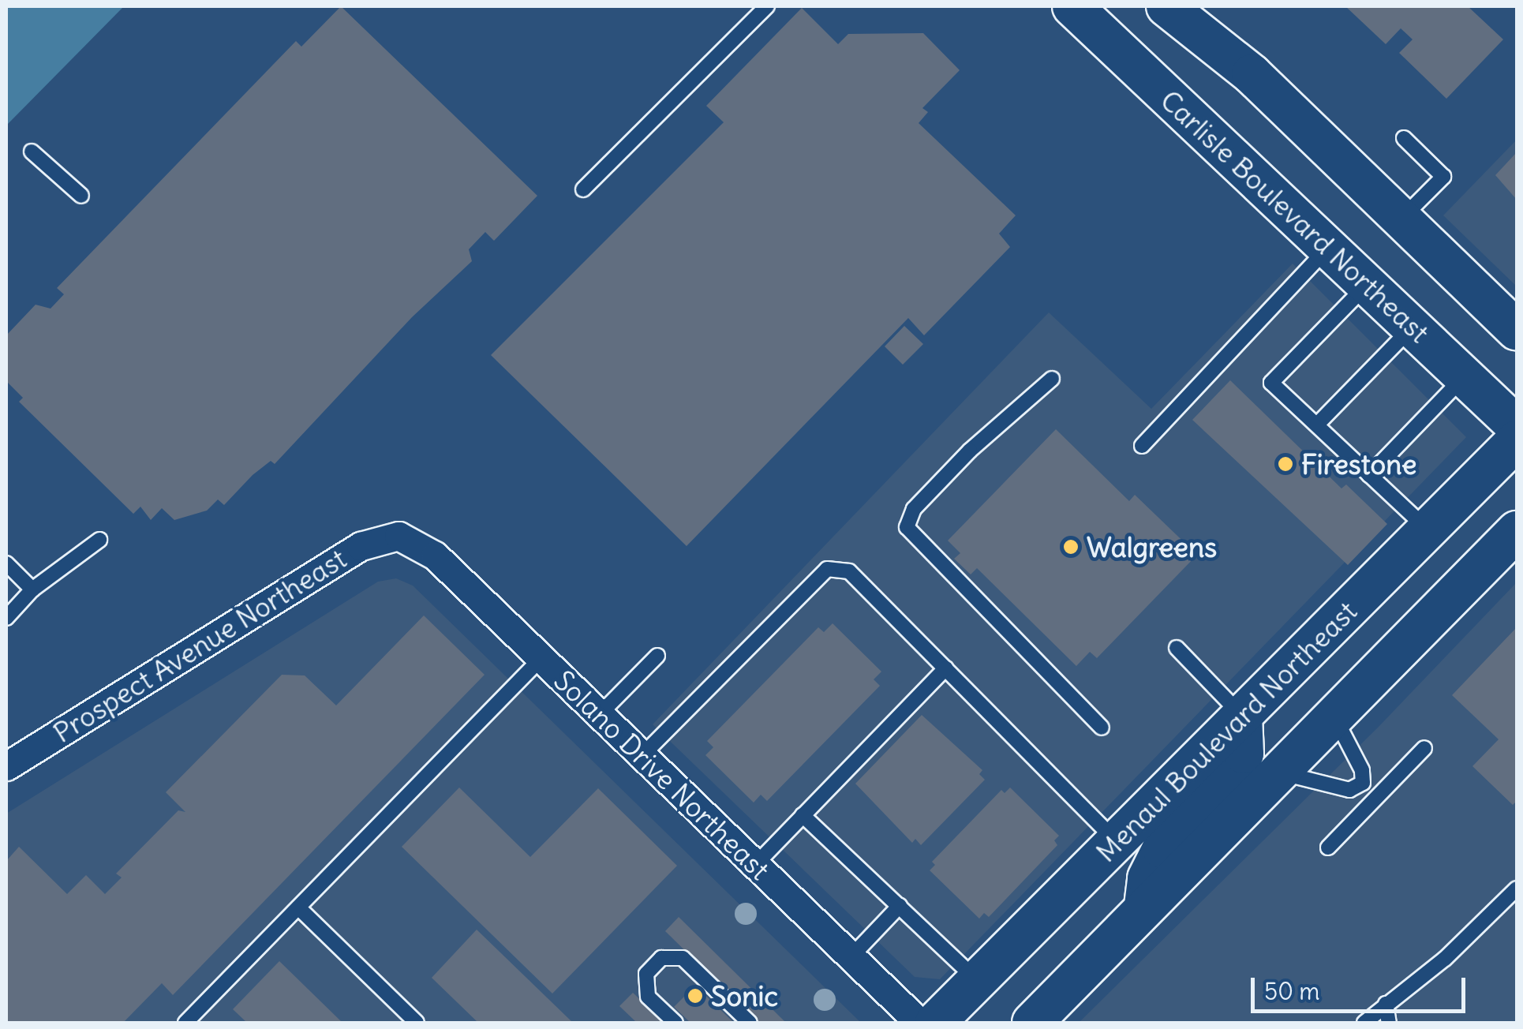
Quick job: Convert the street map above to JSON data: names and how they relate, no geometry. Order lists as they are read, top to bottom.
{
  "streets": {
    "main road": ["Carlisle Boulevard Northeast", "Menaul Boulevard Northeast"],
    "street": ["Prospect Avenue Northeast", "Solano Drive Northeast"]
  },
  "crossings": [
    ["Prospect Avenue Northeast", "Solano Drive Northeast"]
  ],
  "places": ["Firestone", "Walgreens", "Sonic"],
  "scale_bar": "50 m"
}
